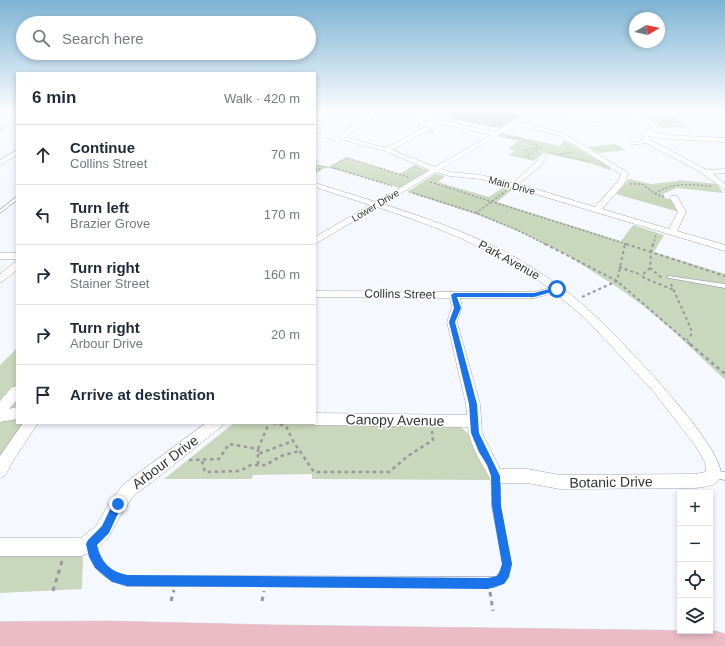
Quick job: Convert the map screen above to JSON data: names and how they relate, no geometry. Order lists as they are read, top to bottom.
{
  "streets": {
    "street": [
      "Main Drive",
      "Lower Drive",
      "Park Avenue",
      "Collins Street",
      "Canopy Avenue",
      "Arbour Drive",
      "Botanic Drive"
    ]
  },
  "crossings": [
    ["Main Drive", "Lower Drive"],
    ["Lower Drive", "Park Avenue"],
    ["Park Avenue", "Collins Street"],
    ["Park Avenue", "Botanic Drive"]
  ],
  "north": "right",
  "page": {
    "search": "Search here",
    "heading": ["6 min", "Walk · 420 m"],
    "list": [
      ["Continue", "Collins Street", "70 m"],
      ["Turn left", "Brazier Grove", "170 m"],
      ["Turn right", "Stainer Street", "160 m"],
      ["Turn right", "Arbour Drive", "20 m"],
      "Arrive at destination"
    ],
    "map_buttons": ["+", "−"]
  }
}
